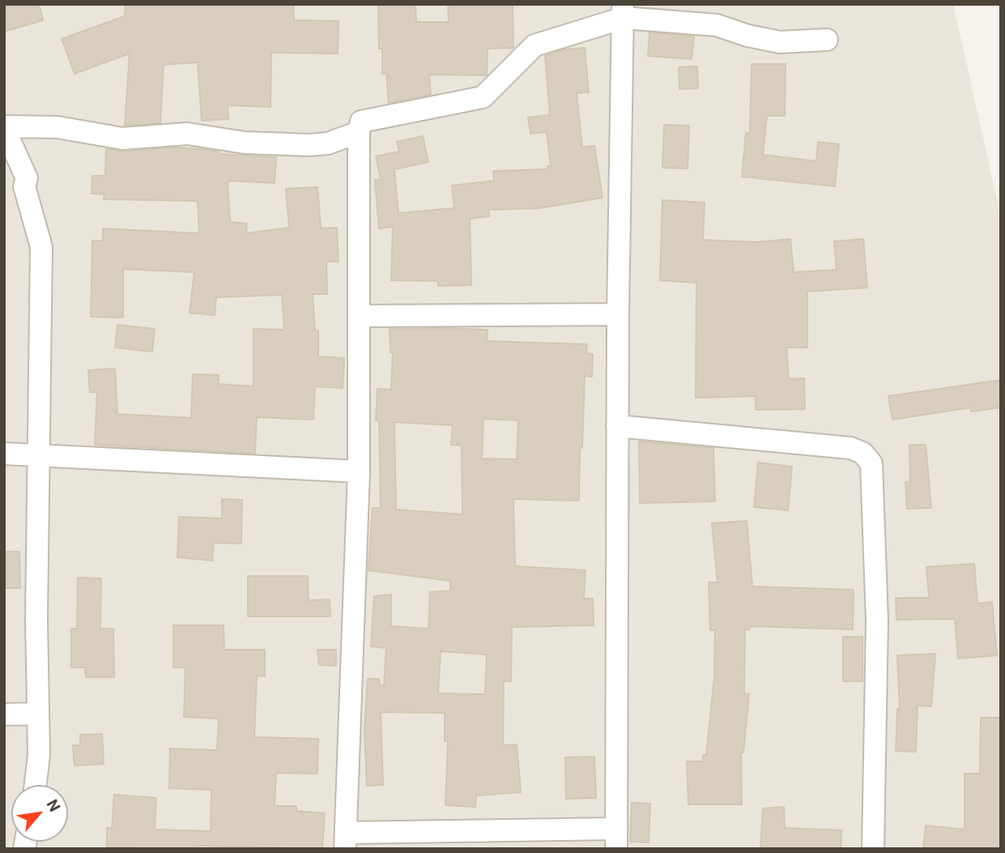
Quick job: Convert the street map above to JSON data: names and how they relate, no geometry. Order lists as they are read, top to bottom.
{
  "north": "top right"
}
